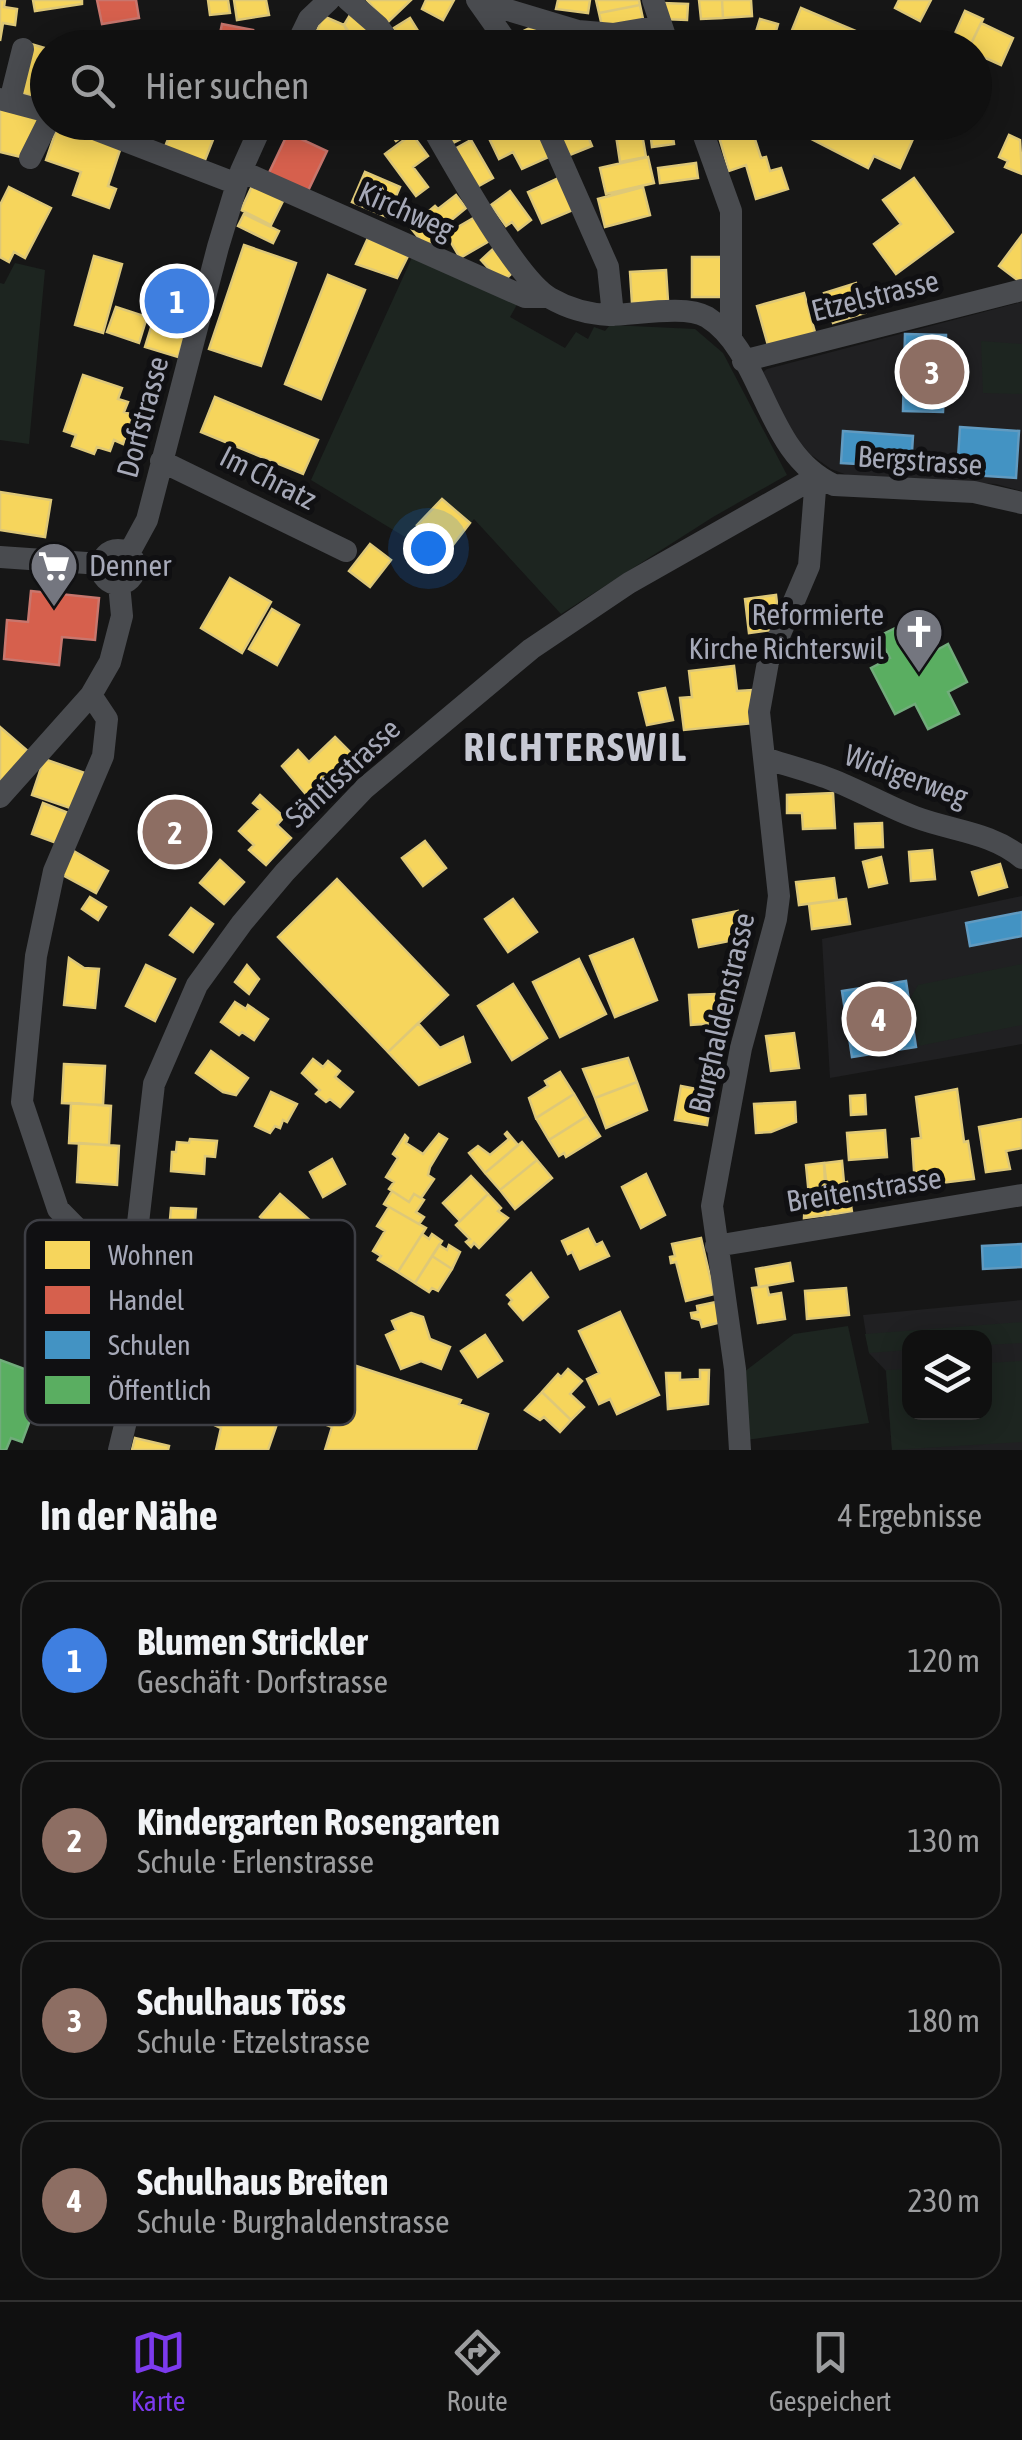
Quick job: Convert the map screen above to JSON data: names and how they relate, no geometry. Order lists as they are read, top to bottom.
{
  "streets": {
    "street": [
      "Kirchweg",
      "Etzelstrasse",
      "Dorfstrasse",
      "Bergstrasse",
      "Im Chratz",
      "Säntisstrasse",
      "Widigerweg",
      "Burghaldenstrasse",
      "Breitenstrasse"
    ]
  },
  "crossings": [
    ["Kirchweg", "Dorfstrasse"],
    ["Dorfstrasse", "Im Chratz"],
    ["Bergstrasse", "Säntisstrasse"],
    ["Bergstrasse", "Burghaldenstrasse"],
    ["Säntisstrasse", "Burghaldenstrasse"],
    ["Widigerweg", "Burghaldenstrasse"],
    ["Burghaldenstrasse", "Breitenstrasse"]
  ],
  "districts": ["RICHTERSWIL"],
  "places": {
    "supermarket": ["Denner"],
    "church": ["Reformierte Kirche Richterswil"]
  },
  "legend": [
    "Wohnen",
    "Handel",
    "Schulen",
    "Öffentlich"
  ],
  "page": {
    "search": "Hier suchen",
    "pins": [
      "1",
      "3",
      "2",
      "4"
    ],
    "heading": ["In der Nähe", "4 Ergebnisse"],
    "list": [
      {
        "mark": "1",
        "name": "Blumen Strickler",
        "note": "Geschäft · Dorfstrasse",
        "value": "120 m"
      },
      {
        "mark": "2",
        "name": "Kindergarten Rosengarten",
        "note": "Schule · Erlenstrasse",
        "value": "130 m"
      },
      {
        "mark": "3",
        "name": "Schulhaus Töss",
        "note": "Schule · Etzelstrasse",
        "value": "180 m"
      },
      {
        "mark": "4",
        "name": "Schulhaus Breiten",
        "note": "Schule · Burghaldenstrasse",
        "value": "230 m"
      }
    ],
    "nav": ["Karte", "Route", "Gespeichert"]
  }
}
